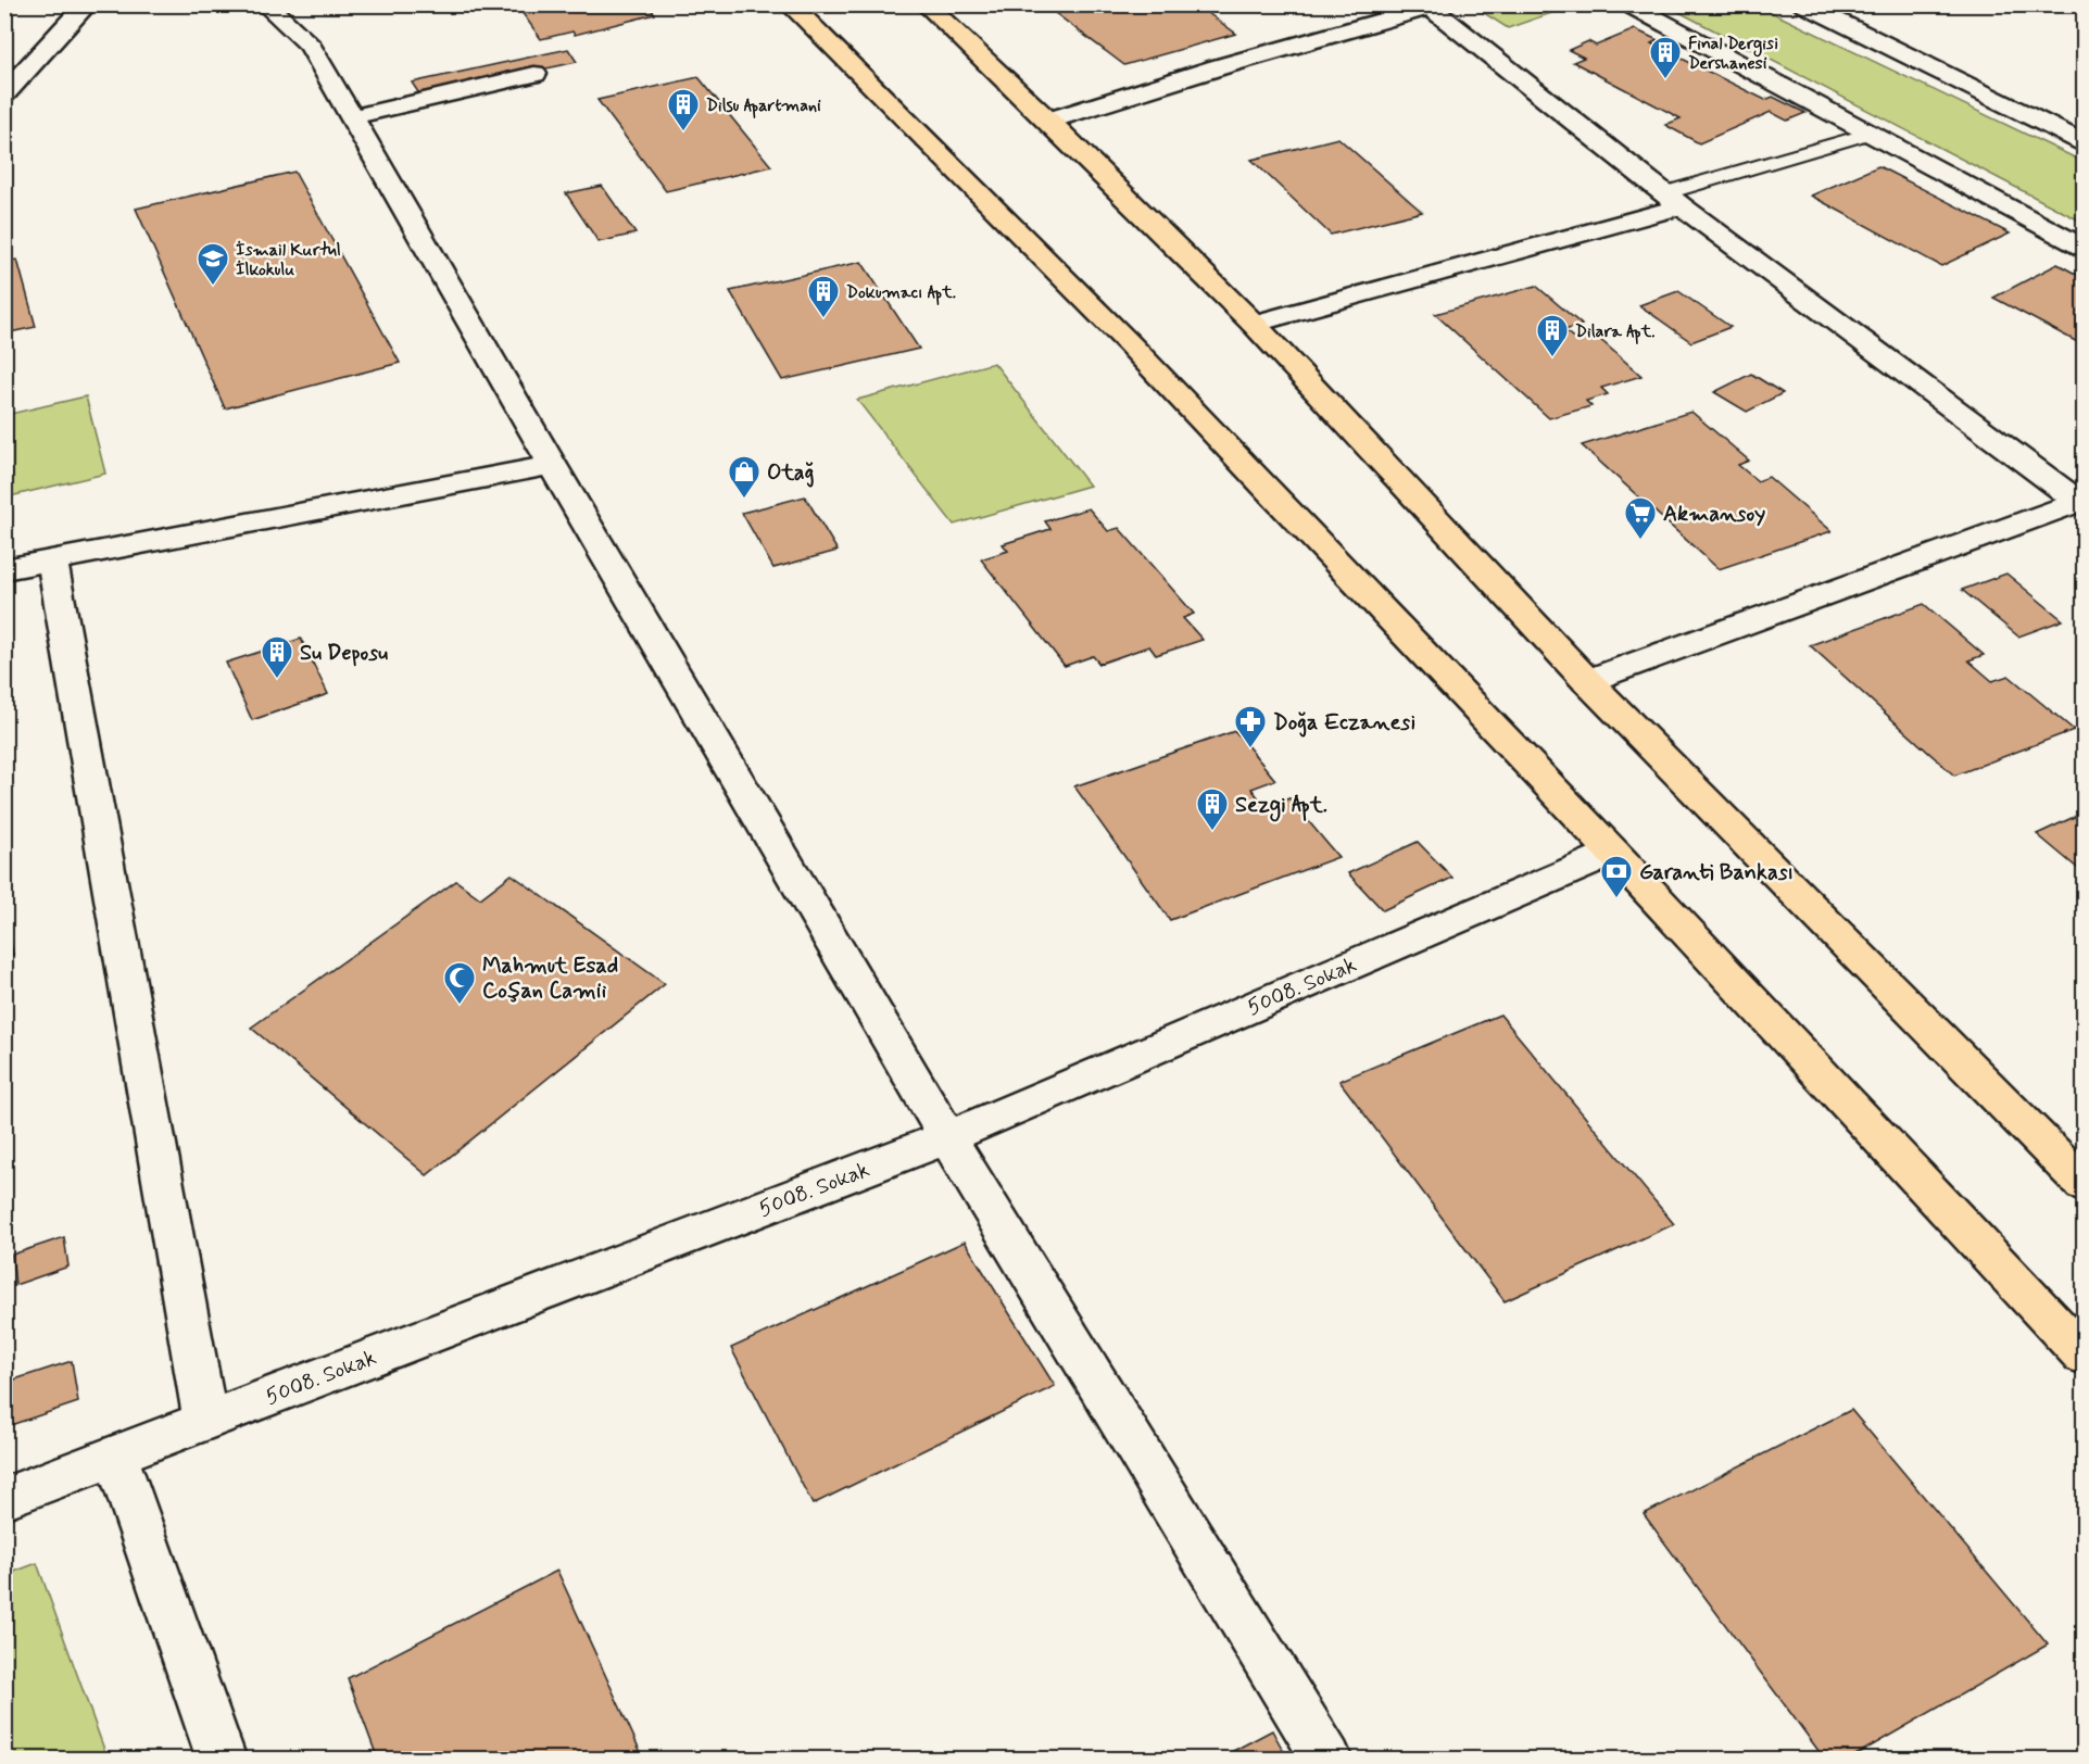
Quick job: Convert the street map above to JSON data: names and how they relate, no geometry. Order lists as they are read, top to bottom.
{
  "streets": {
    "street": ["5008. Sokak"]
  },
  "places": {
    "building": [
      "Final Dergisi Dershanesi",
      "Dilsu Apartmani",
      "Dokumacı Apt.",
      "Dilara Apt.",
      "Su Deposu",
      "Sezgi Apt."
    ],
    "school or university": ["İsmail Kurtul İlkokulu"],
    "shop": ["Otağ"],
    "supermarket": ["Akmansoy"],
    "pharmacy": ["Doğa Eczanesi"],
    "bank": ["Garanti Bankası"],
    "mosque": ["Mahmut Esad Coşan Camii"]
  }
}
